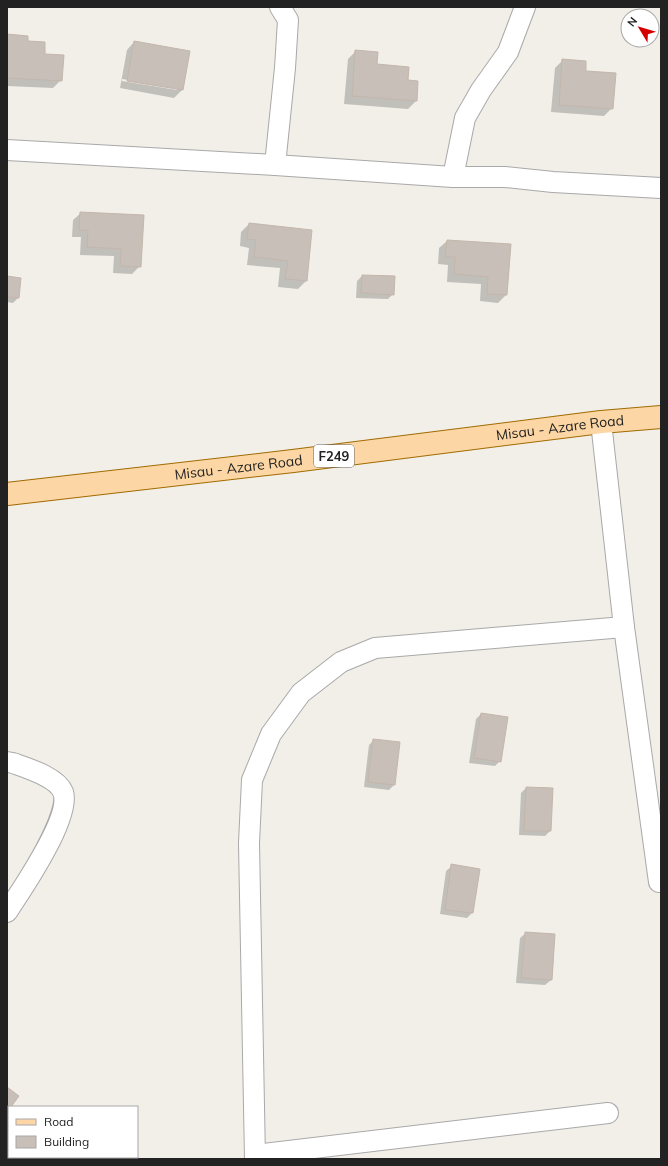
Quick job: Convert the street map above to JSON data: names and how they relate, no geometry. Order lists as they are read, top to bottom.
{
  "streets": {
    "main road": ["Misau - Azare Road", "F249"]
  },
  "legend": ["Road", "Building"],
  "north": "top left"
}
